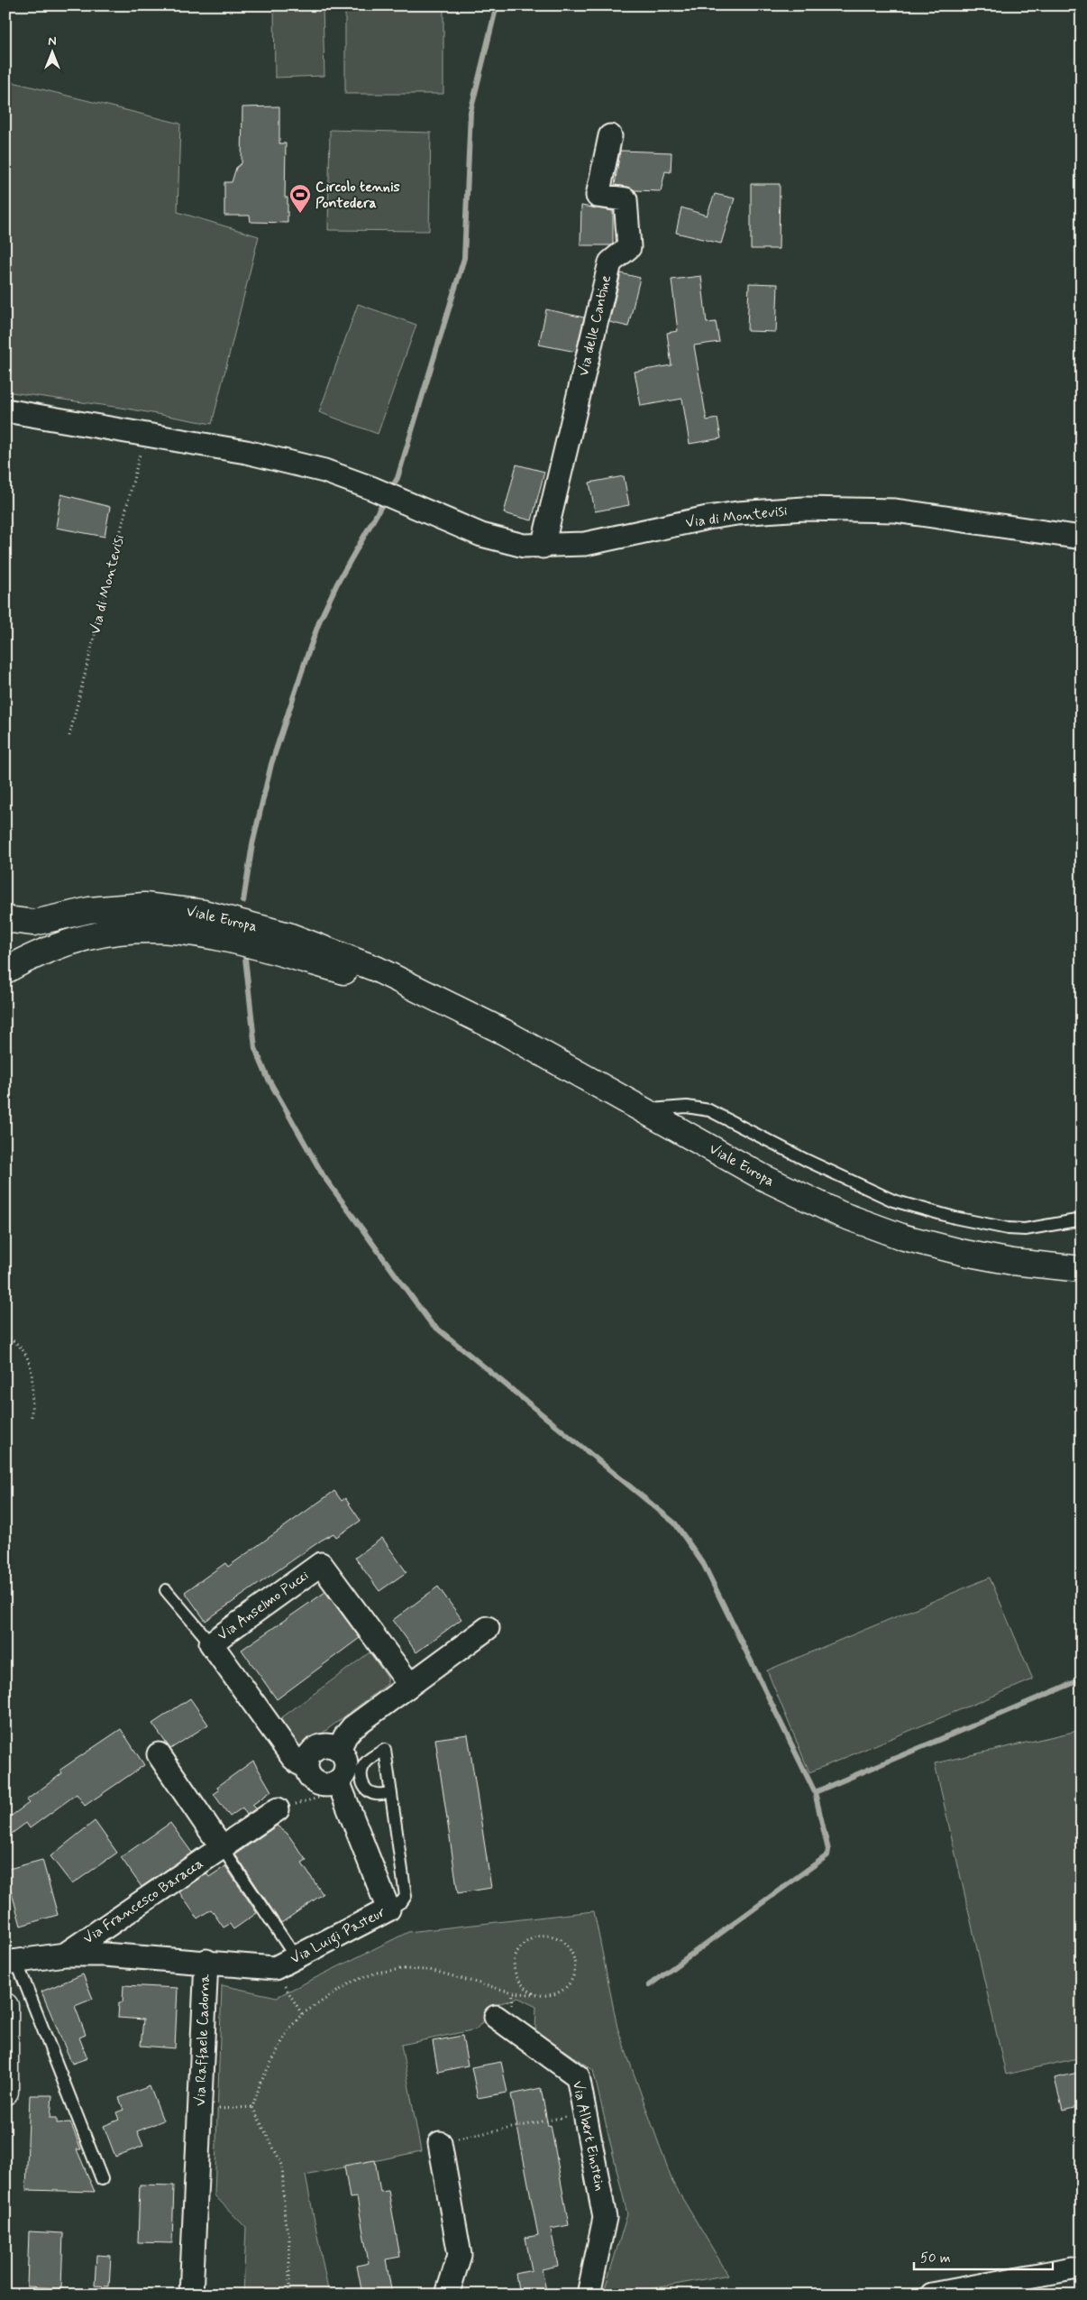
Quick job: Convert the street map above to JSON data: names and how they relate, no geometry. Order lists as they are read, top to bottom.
{
  "streets": {
    "main road": ["Viale Europa"],
    "street": [
      "Via delle Cantine",
      "Via di Montevisi",
      "Via Anselmo Pucci",
      "Via Francesco Baracca",
      "Via Luigi Pasteur",
      "Via Raffaele Cadorna",
      "Via Albert Einstein"
    ]
  },
  "crossings": [
    ["Via delle Cantine", "Via di Montevisi"],
    ["Via Anselmo Pucci", "Via Luigi Pasteur"],
    ["Via Francesco Baracca", "Via Raffaele Cadorna"],
    ["Via Luigi Pasteur", "Via Raffaele Cadorna"]
  ],
  "places": {
    "sports": ["Circolo tennis Pontedera"]
  },
  "scale_bar": "50 m",
  "north": "top"
}
